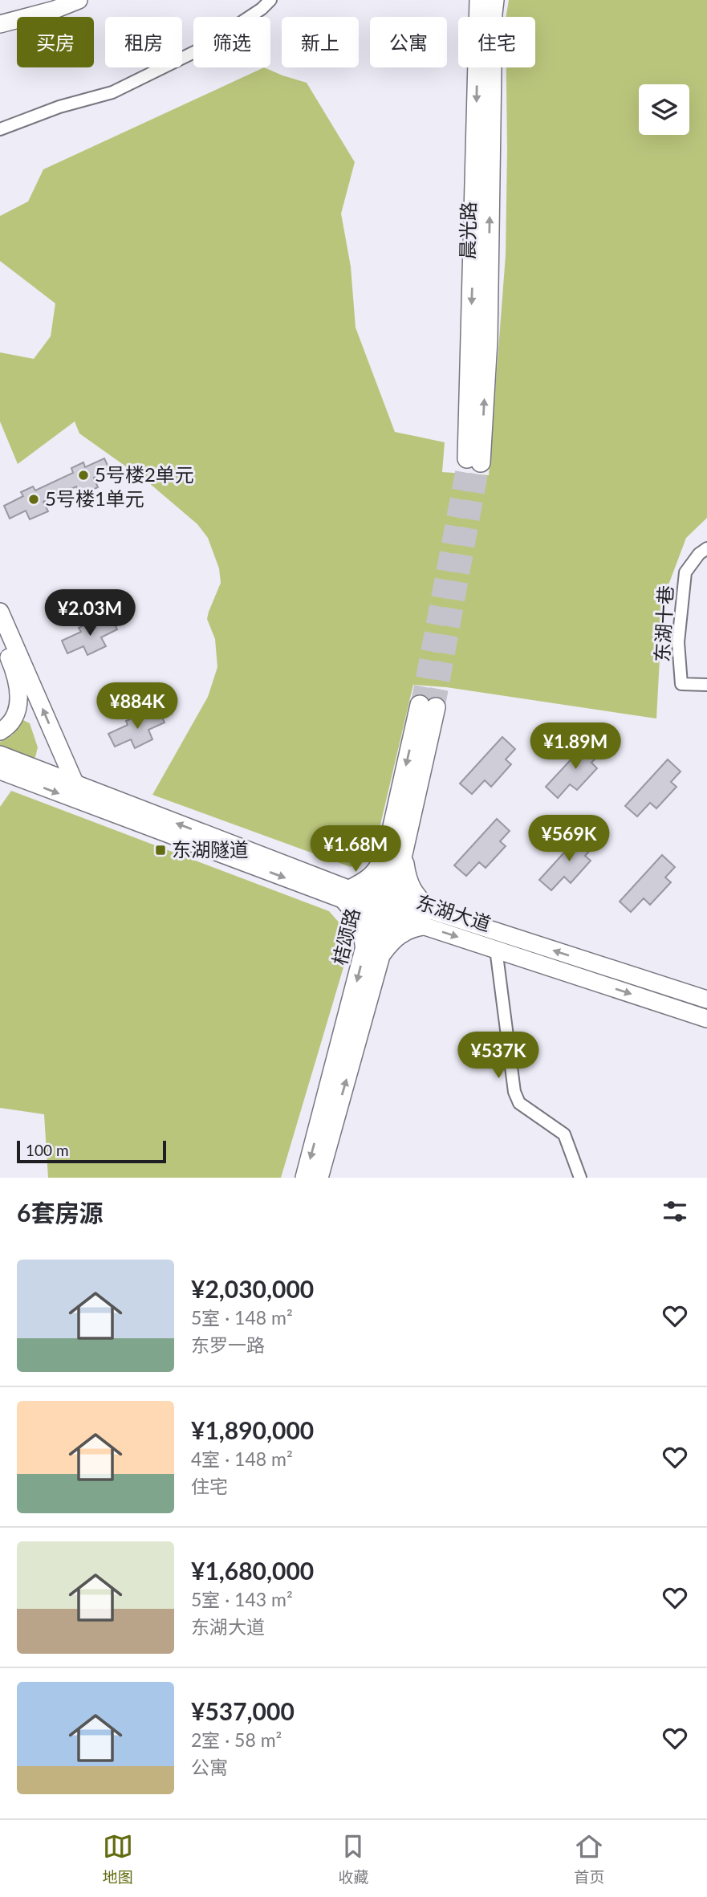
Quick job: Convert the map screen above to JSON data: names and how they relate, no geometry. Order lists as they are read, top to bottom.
{
  "streets": {
    "main road": ["晨光路", "东湖大道", "桔颂路"],
    "street": ["东湖十巷"]
  },
  "crossings": [
    ["东湖大道", "桔颂路"]
  ],
  "places": {
    "other": ["5号楼2单元", "5号楼1单元"],
    "transit": ["东湖隧道"]
  },
  "scale_bar": "100 m",
  "page": {
    "chip": [
      "买房",
      "租房",
      "筛选",
      "新上",
      "公寓",
      "住宅"
    ],
    "price": [
      "¥2.03M",
      "¥884K",
      "¥1.89M",
      "¥569K",
      "¥1.68M",
      "¥537K"
    ],
    "scale": "100 m",
    "heading": "6套房源",
    "list": [
      {
        "name": "¥2,030,000",
        "note": "5室 · 148 m² · 东罗一路"
      },
      {
        "name": "¥1,890,000",
        "note": "4室 · 148 m² · 住宅"
      },
      {
        "name": "¥1,680,000",
        "note": "5室 · 143 m² · 东湖大道"
      },
      {
        "name": "¥537,000",
        "note": "2室 · 58 m² · 公寓"
      }
    ],
    "tabs": ["地图", "收藏", "首页"]
  }
}
